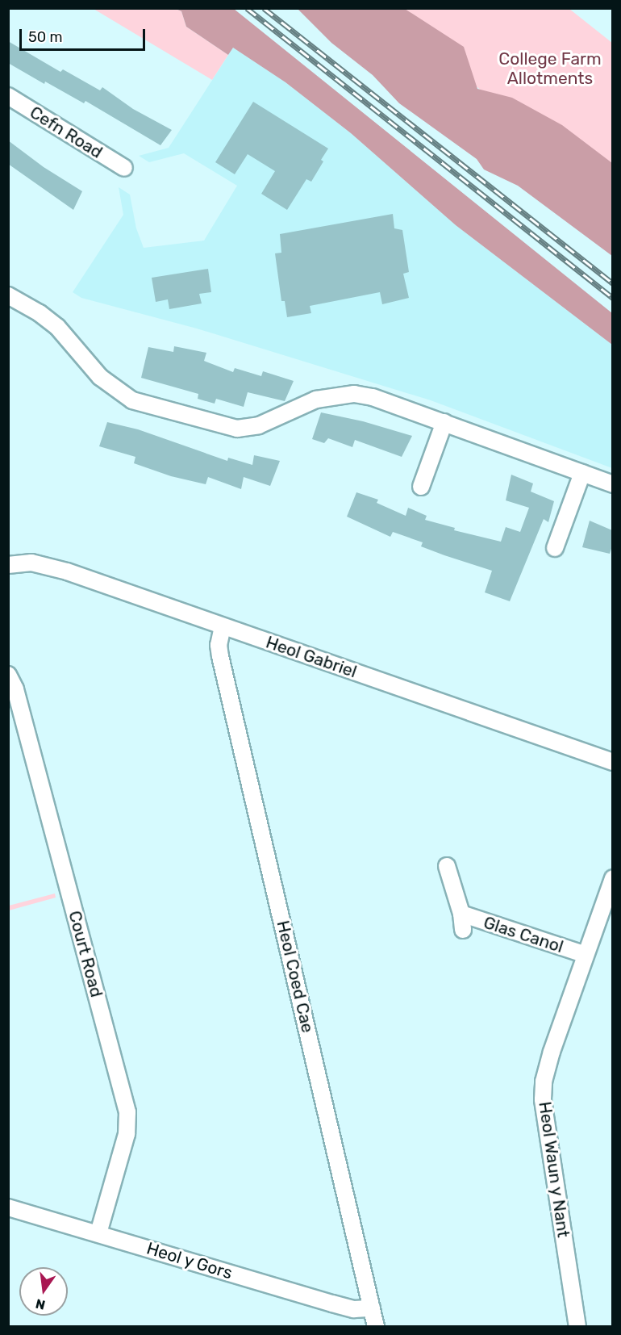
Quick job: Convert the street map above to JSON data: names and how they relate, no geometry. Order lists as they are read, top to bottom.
{
  "streets": {
    "street": [
      "Cefn Road",
      "Heol Gabriel",
      "Glas Canol",
      "Court Road",
      "Heol Coed Cae",
      "Heol Waun y Nant",
      "Heol y Gors"
    ]
  },
  "crossings": [
    ["Heol Gabriel", "Heol Coed Cae"],
    ["Glas Canol", "Heol Waun y Nant"],
    ["Court Road", "Heol y Gors"],
    ["Heol Coed Cae", "Heol y Gors"]
  ],
  "parks": ["College Farm Allotments"],
  "scale_bar": "50 m",
  "north": "bottom"
}
